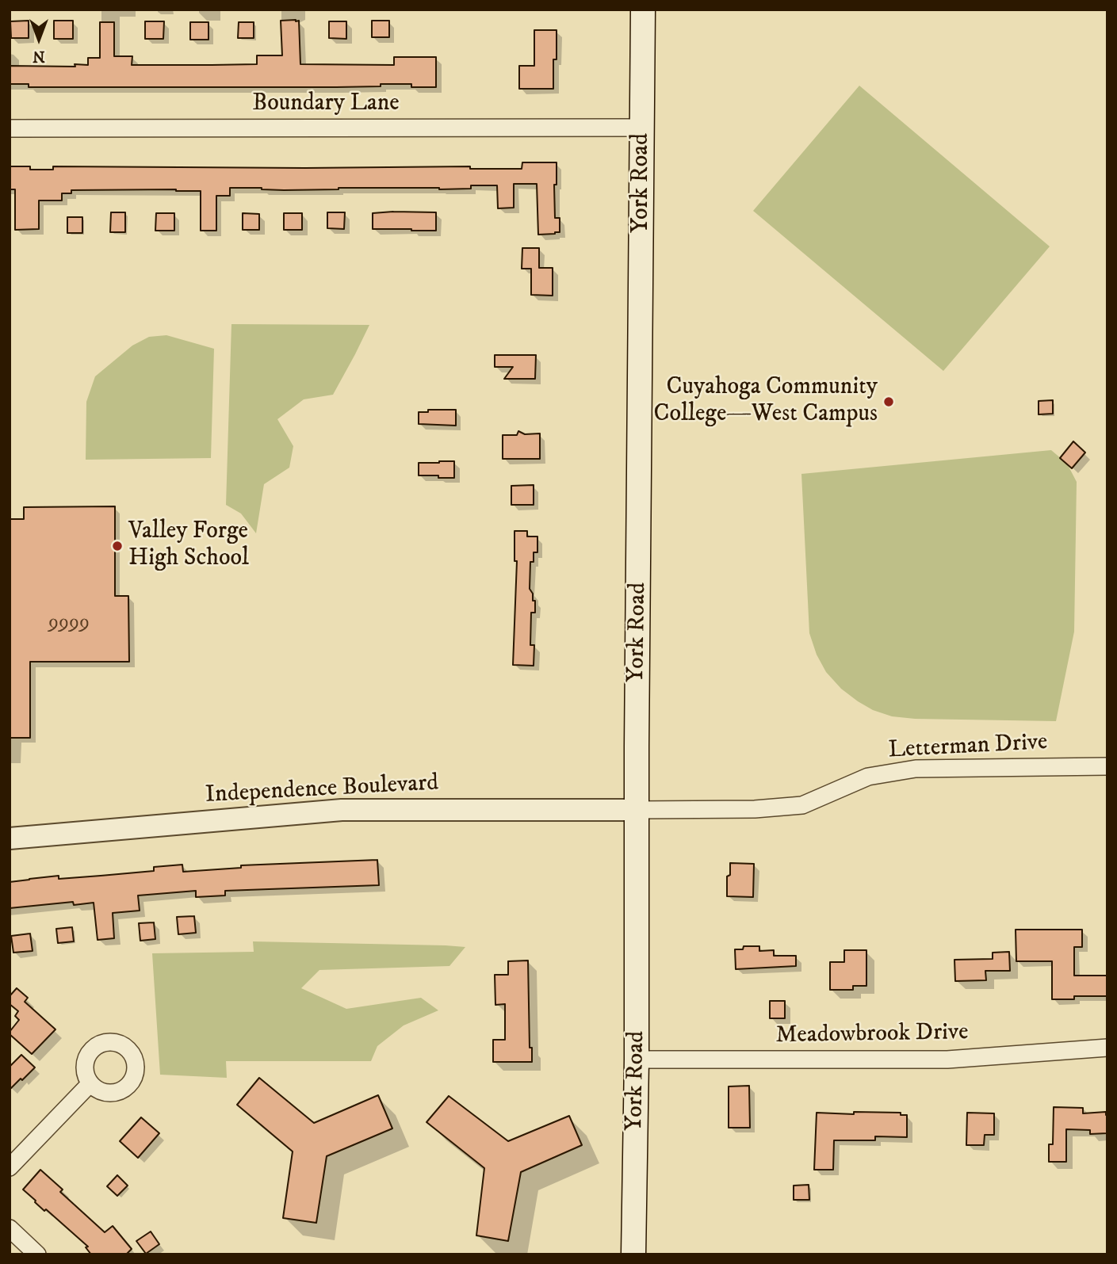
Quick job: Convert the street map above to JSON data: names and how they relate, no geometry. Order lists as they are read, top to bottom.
{
  "streets": {
    "main road": ["York Road"],
    "street": [
      "Boundary Lane",
      "Letterman Drive",
      "Independence Boulevard",
      "Meadowbrook Drive"
    ]
  },
  "crossings": [
    ["Boundary Lane", "York Road"],
    ["York Road", "Letterman Drive"],
    ["York Road", "Independence Boulevard"],
    ["York Road", "Meadowbrook Drive"],
    ["Letterman Drive", "Independence Boulevard"]
  ],
  "places": ["Cuyahoga Community College—West Campus", "Valley Forge High School"],
  "house_numbers": ["9999"],
  "north": "bottom"
}
